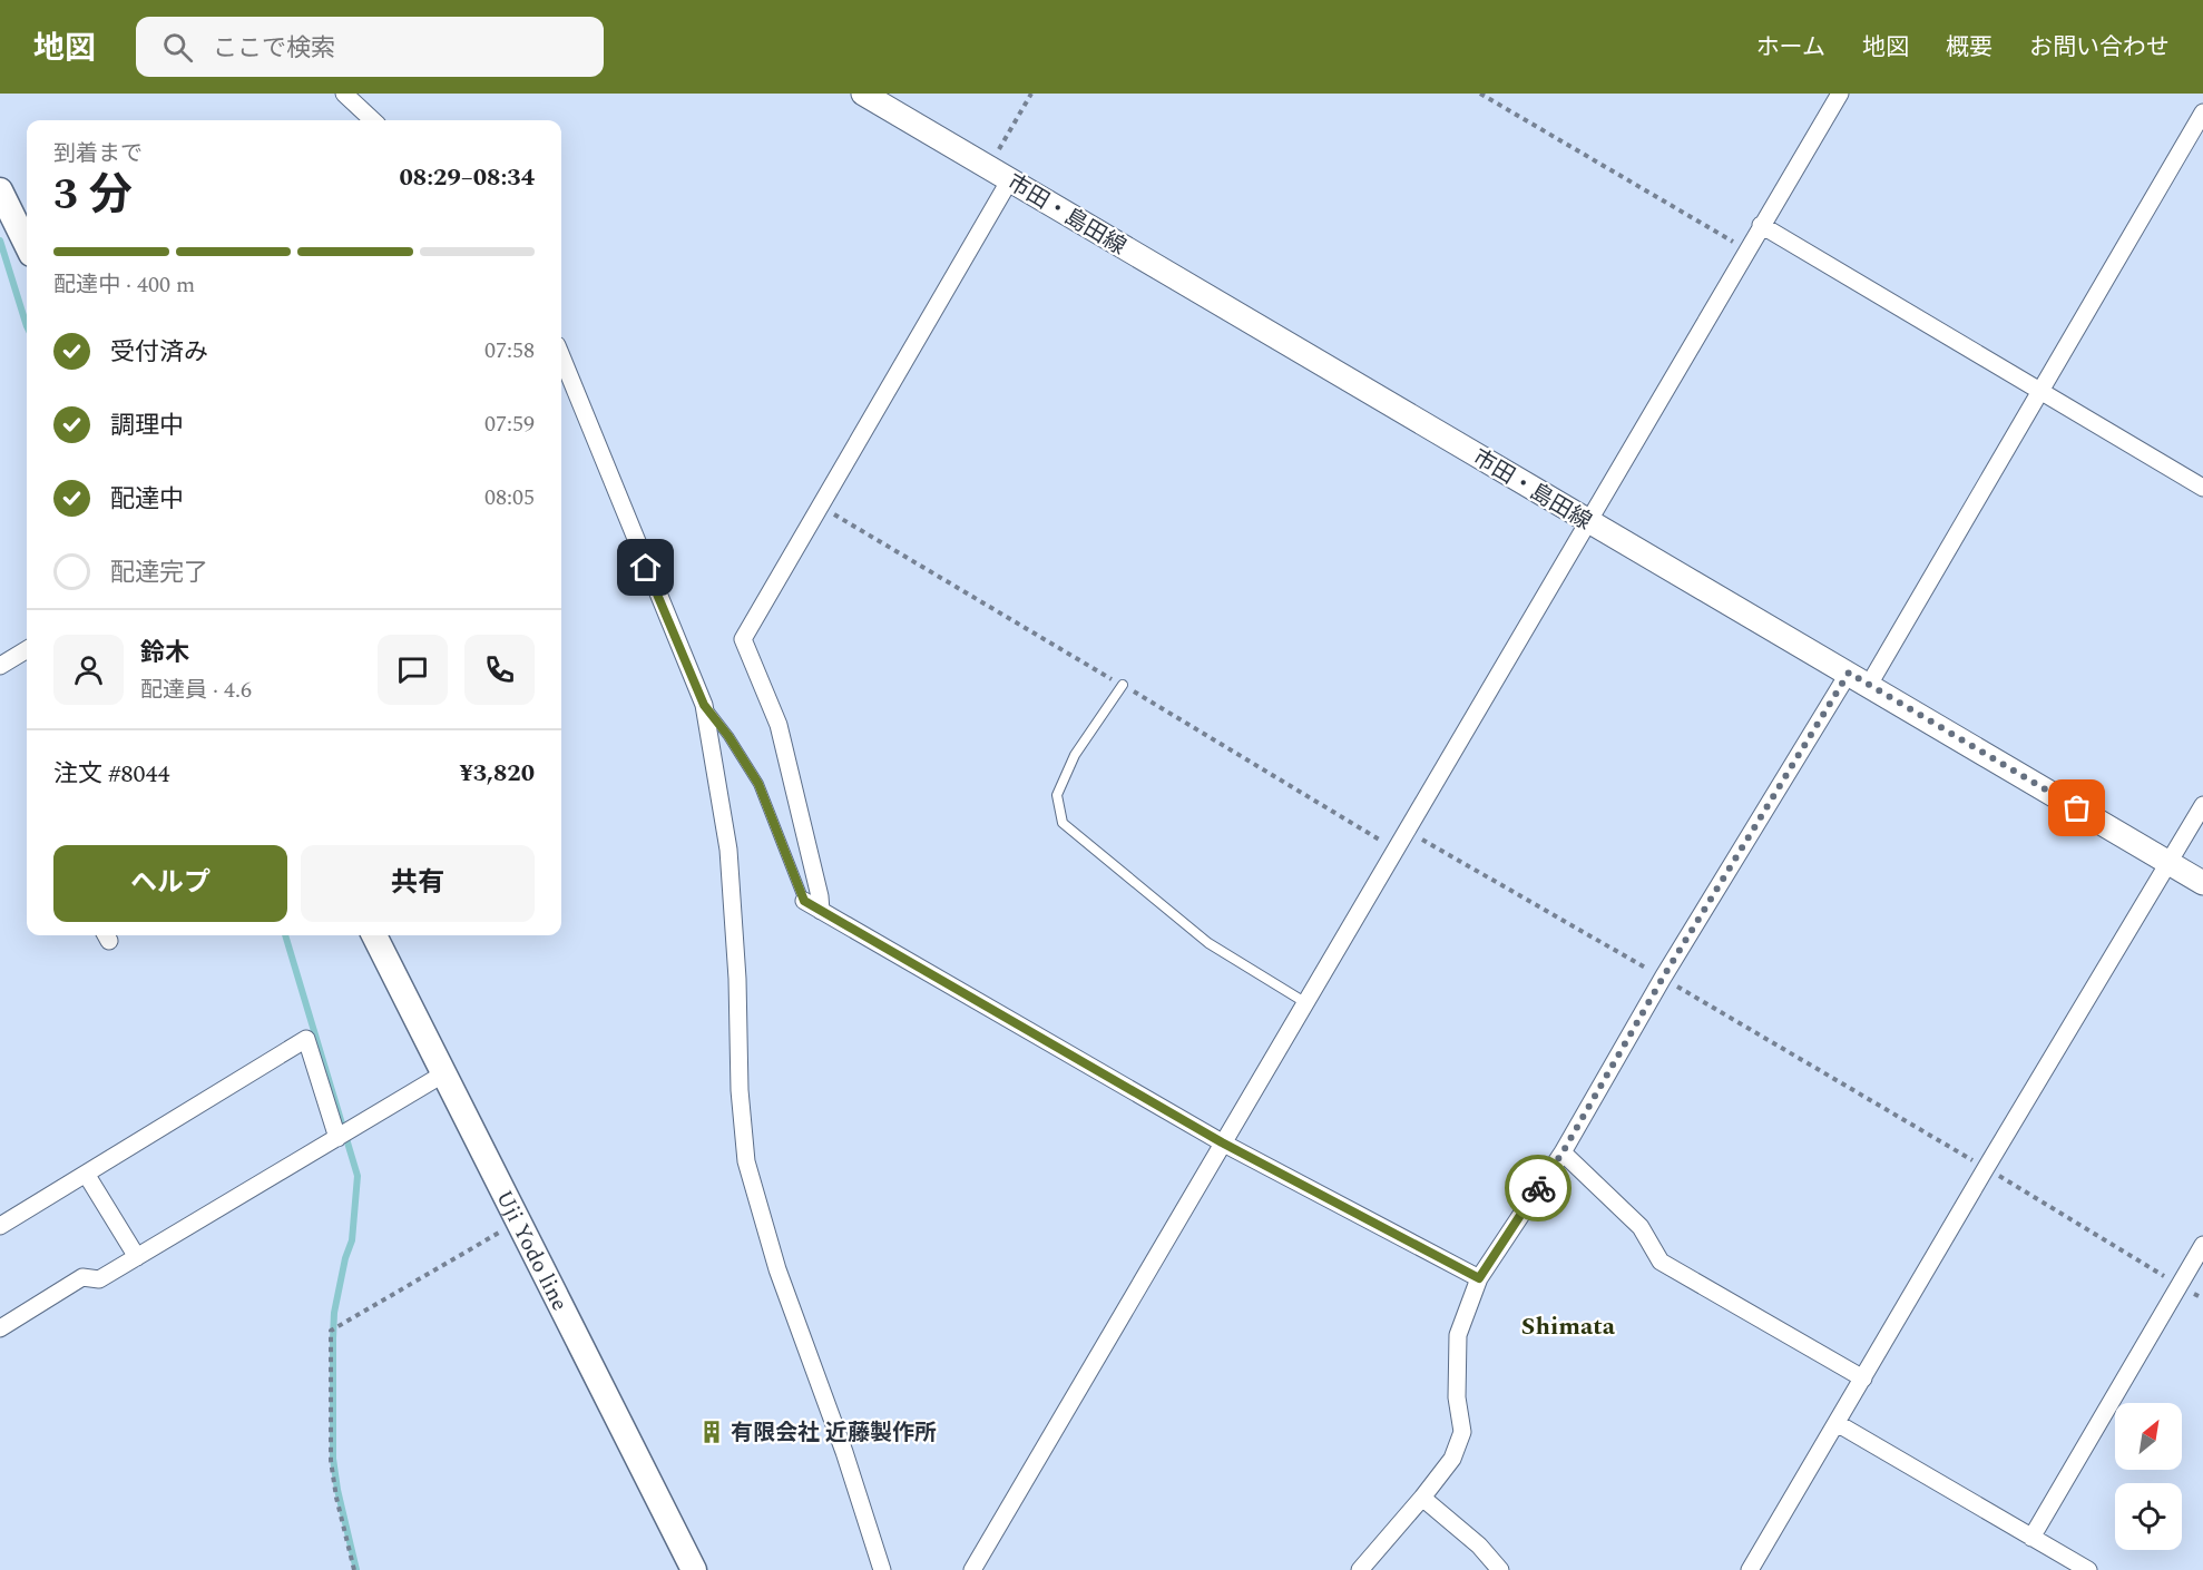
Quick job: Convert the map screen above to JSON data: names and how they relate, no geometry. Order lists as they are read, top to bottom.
{
  "streets": {
    "main road": ["Uji Yodo line"],
    "street": ["市田・島田線"]
  },
  "districts": ["Shimata"],
  "places": {
    "building": ["有限会社 近藤製作所"]
  },
  "north": "top right",
  "page": {
    "header": "地図",
    "search": "ここで検索",
    "nav": [
      "ホーム",
      "地図",
      "概要",
      "お問い合わせ"
    ],
    "heading": ["3 分", "到着まで", "08:29–08:34"],
    "panel": [
      "鈴木",
      "配達員 · 4.6",
      "注文 #8044",
      "¥3,820"
    ],
    "bar": "配達中 · 400 m",
    "list": [
      ["受付済み", "07:58"],
      ["調理中", "07:59"],
      ["配達中", "08:05"],
      "配達完了"
    ],
    "buttons": ["ヘルプ", "共有"]
  }
}
